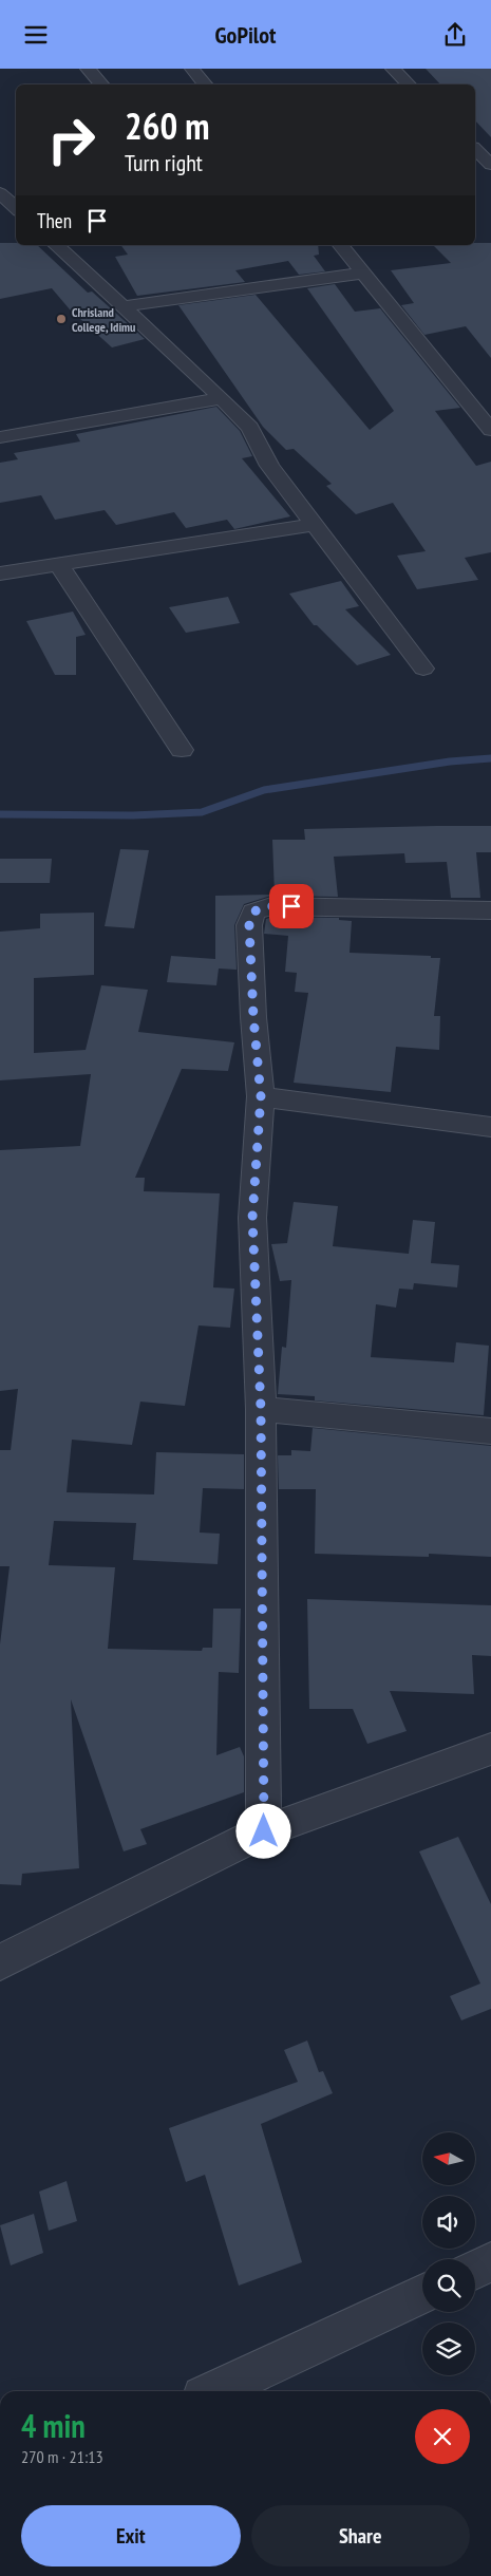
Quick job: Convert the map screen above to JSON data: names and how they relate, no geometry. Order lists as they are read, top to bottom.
{
  "places": ["Chrisland College, Idimu"],
  "north": "left",
  "page": {
    "header": "GoPilot",
    "turn": ["260 m", "Turn right"],
    "then": "Then",
    "heading": ["4 min", "270 m · 21:13"],
    "buttons": ["Exit", "Share"]
  }
}
